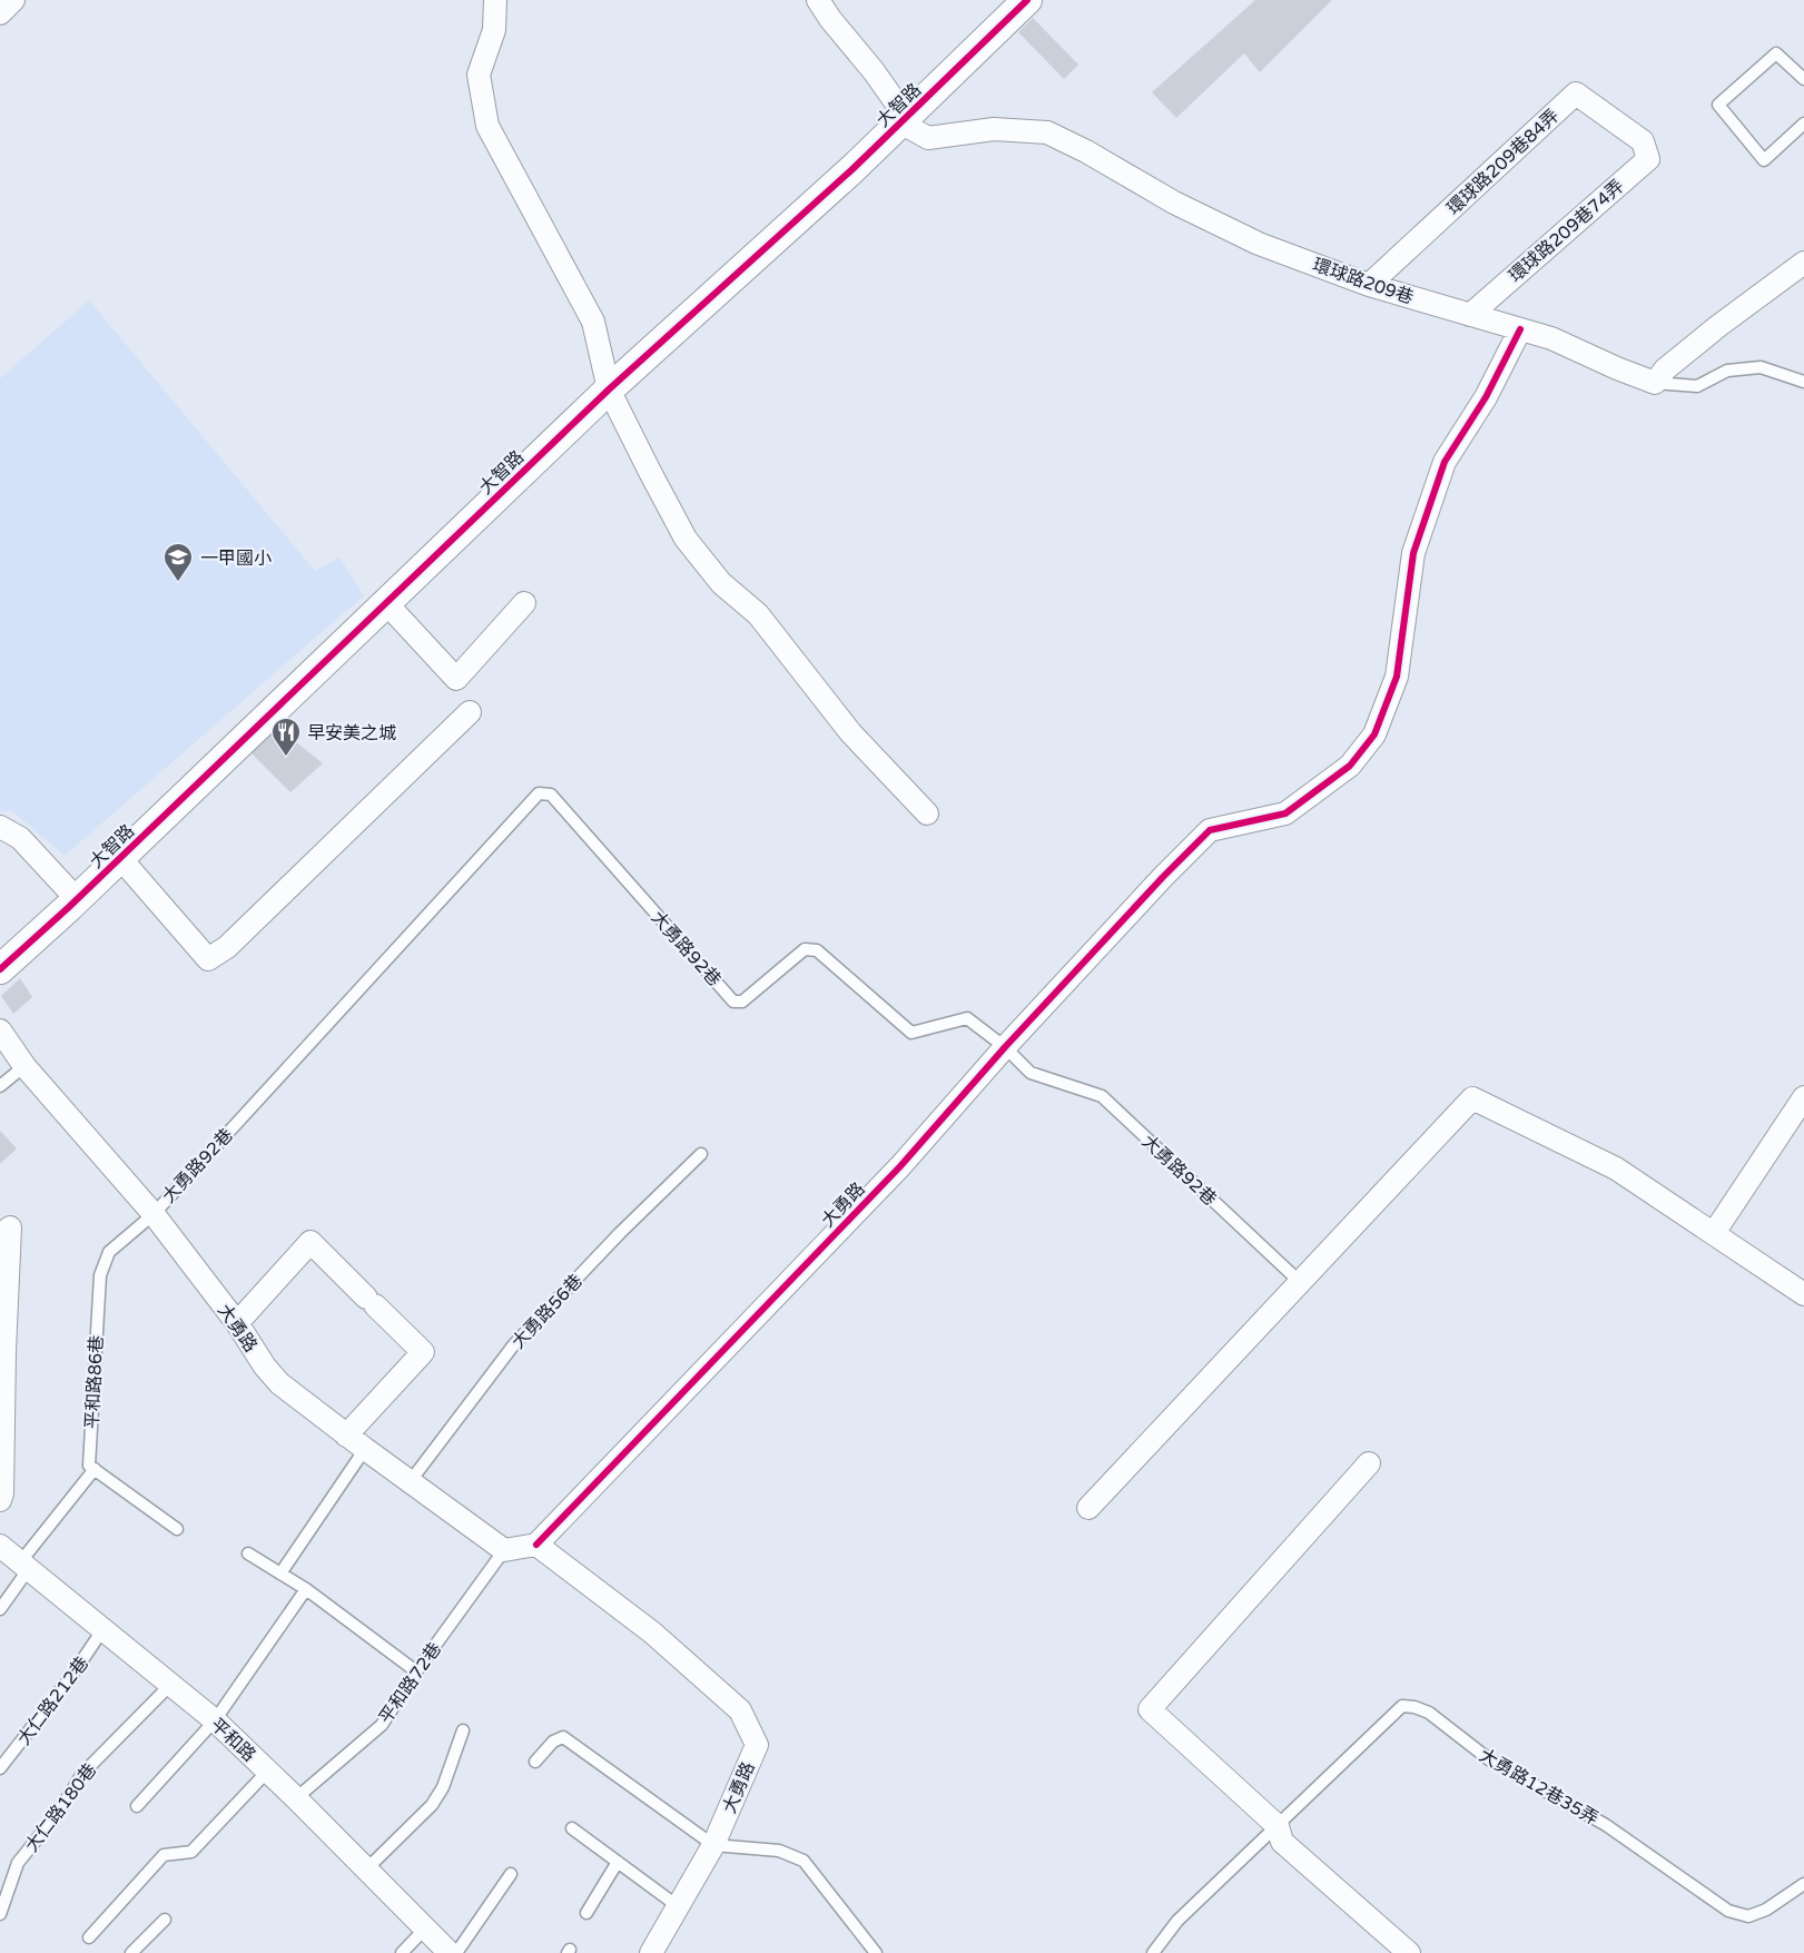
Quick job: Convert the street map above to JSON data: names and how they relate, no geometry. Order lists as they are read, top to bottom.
{
  "streets": {
    "street": [
      "大智路",
      "環球路209巷84弄",
      "環球路209巷74弄",
      "環球路209巷",
      "大勇路",
      "平和路"
    ],
    "lane": [
      "大勇路92巷",
      "大勇路56巷",
      "平和路86巷",
      "平和路72巷",
      "大仁路212巷",
      "大勇路12巷35弄",
      "大仁路180巷"
    ]
  },
  "crossings": [
    ["大智路", "環球路209巷"],
    ["環球路209巷84弄", "環球路209巷74弄"],
    ["環球路209巷84弄", "環球路209巷"],
    ["環球路209巷74弄", "環球路209巷"],
    ["環球路209巷", "大勇路"],
    ["大勇路92巷", "大勇路"],
    ["大勇路92巷", "平和路86巷"],
    ["大勇路", "大勇路56巷"],
    ["大勇路", "平和路86巷"],
    ["大勇路", "平和路72巷"],
    ["平和路72巷", "平和路"],
    ["大仁路212巷", "平和路"],
    ["平和路", "大仁路180巷"]
  ],
  "places": {
    "school or university": ["一甲國小"],
    "restaurant": ["早安美之城"]
  }
}
